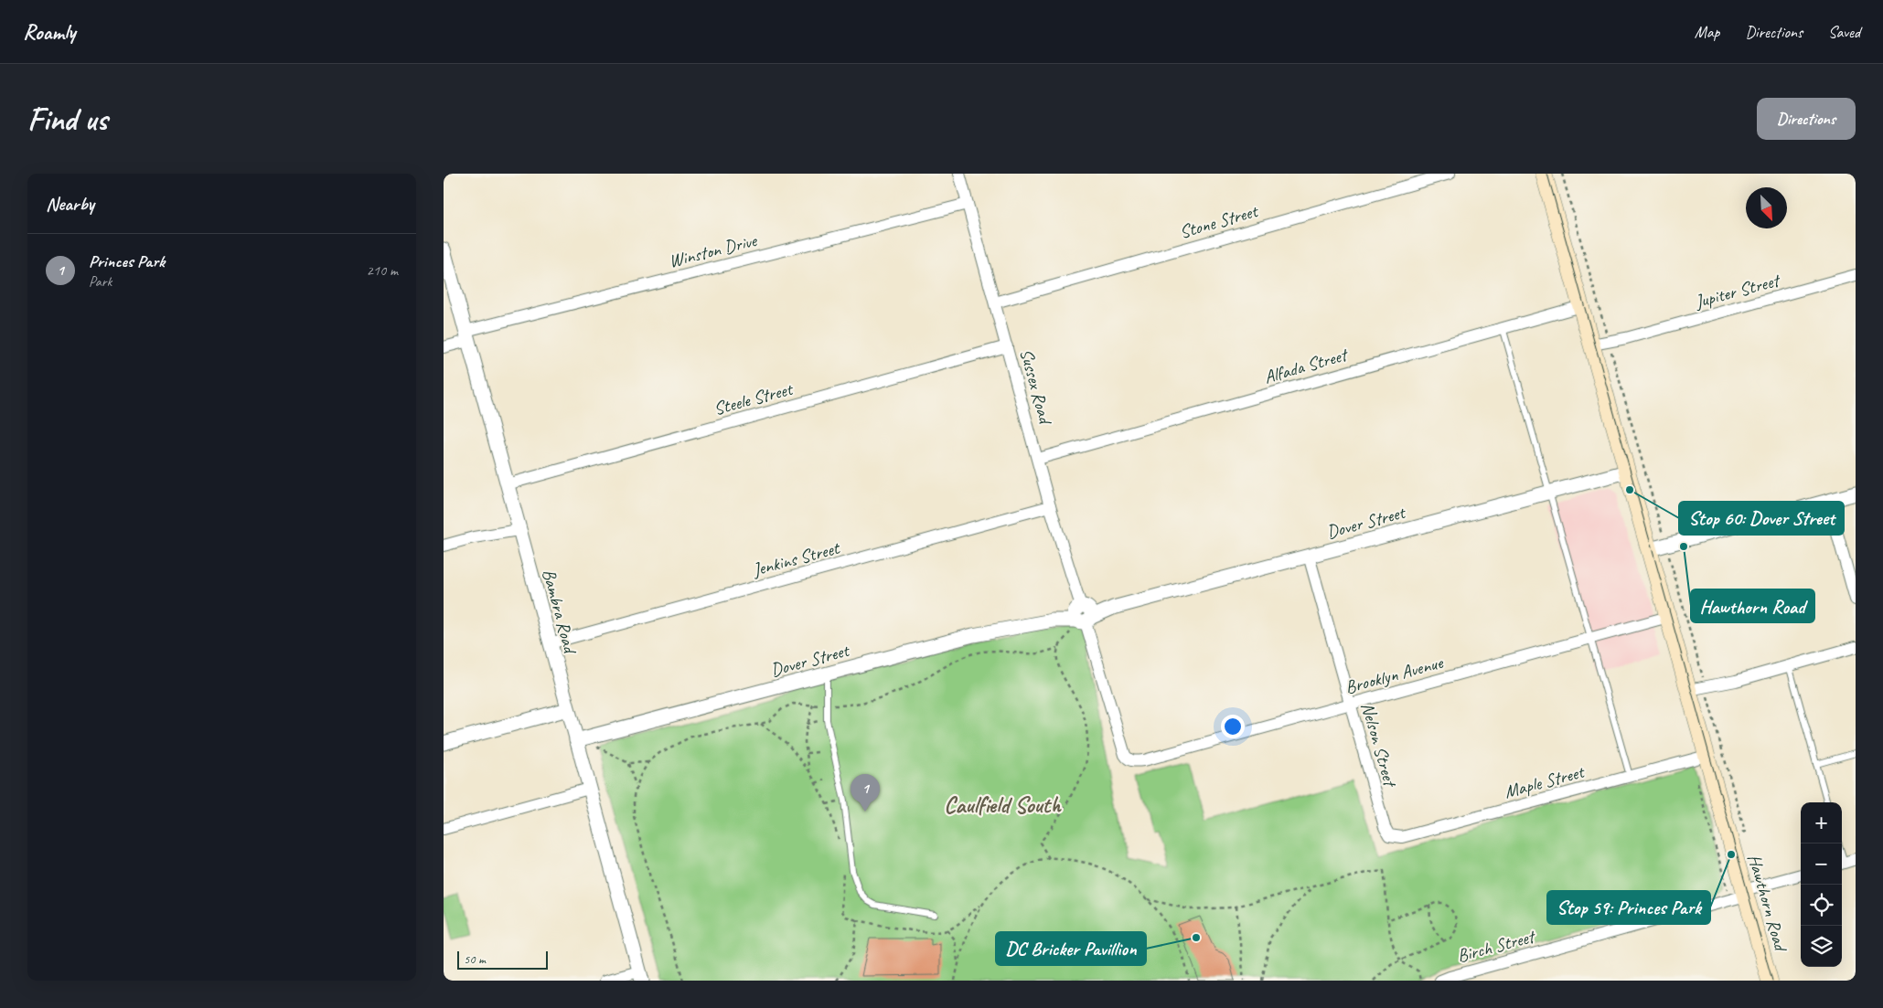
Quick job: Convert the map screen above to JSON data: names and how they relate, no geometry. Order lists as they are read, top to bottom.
{
  "streets": {
    "main road": ["Hawthorn Road"],
    "street": [
      "Stone Street",
      "Winston Drive",
      "Jupiter Street",
      "Alfada Street",
      "Sussex Road",
      "Steele Street",
      "Dover Street",
      "Jenkins Street",
      "Bambra Road",
      "Brooklyn Avenue",
      "Nelson Street",
      "Maple Street",
      "Birch Street"
    ]
  },
  "crossings": [
    ["Stone Street", "Sussex Road"],
    ["Winston Drive", "Sussex Road"],
    ["Winston Drive", "Bambra Road"],
    ["Jupiter Street", "Hawthorn Road"],
    ["Alfada Street", "Sussex Road"],
    ["Alfada Street", "Hawthorn Road"],
    ["Sussex Road", "Steele Street"],
    ["Sussex Road", "Dover Street"],
    ["Sussex Road", "Jenkins Street"],
    ["Sussex Road", "Brooklyn Avenue"],
    ["Steele Street", "Bambra Road"],
    ["Dover Street", "Bambra Road"],
    ["Dover Street", "Nelson Street"],
    ["Dover Street", "Hawthorn Road"],
    ["Jenkins Street", "Bambra Road"],
    ["Brooklyn Avenue", "Nelson Street"],
    ["Brooklyn Avenue", "Hawthorn Road"],
    ["Nelson Street", "Maple Street"],
    ["Maple Street", "Hawthorn Road"],
    ["Hawthorn Road", "Birch Street"]
  ],
  "districts": ["Caulfield South"],
  "places": [
    "Stop 60: Dover Street",
    "Hawthorn Road",
    "Stop 59: Princes Park",
    "DC Bricker Pavillion"
  ],
  "scale_bar": "50 m",
  "north": "bottom right",
  "page": {
    "header": "Roamly",
    "nav": ["Map", "Directions", "Saved"],
    "buttons": "Directions",
    "title": "Find us",
    "heading": "Nearby",
    "list": [
      {
        "mark": "1",
        "name": "Princes Park",
        "note": "Park",
        "value": "210 m"
      }
    ],
    "pins": "1",
    "map_buttons": ["+", "−"],
    "scale": "50 m"
  }
}
